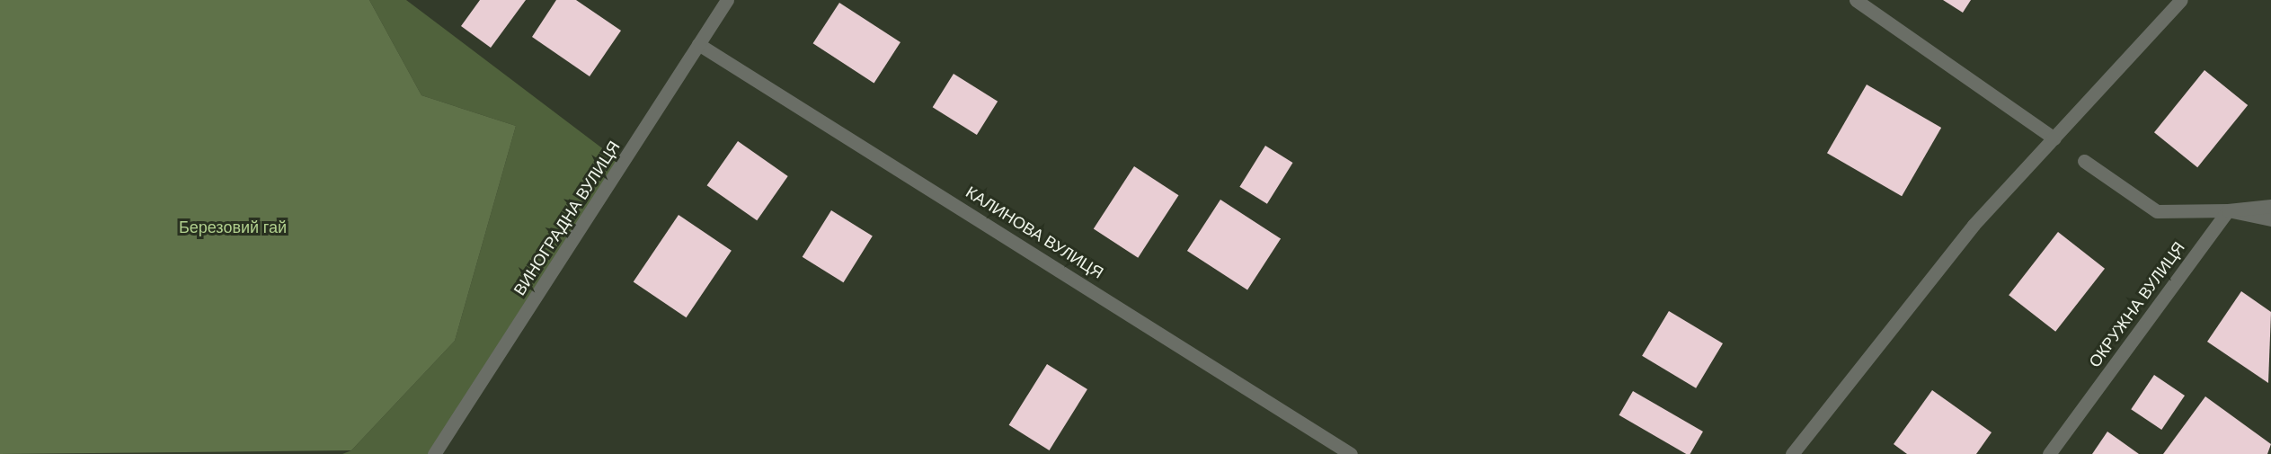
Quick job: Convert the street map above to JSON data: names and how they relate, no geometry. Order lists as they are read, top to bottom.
{
  "streets": {
    "street": ["ВИНОГРАДНА ВУЛИЦЯ", "КАЛИНОВА ВУЛИЦЯ", "ОКРУЖНА ВУЛИЦЯ"]
  },
  "crossings": [
    ["ВИНОГРАДНА ВУЛИЦЯ", "КАЛИНОВА ВУЛИЦЯ"]
  ],
  "parks": ["Березовий гай"]
}
